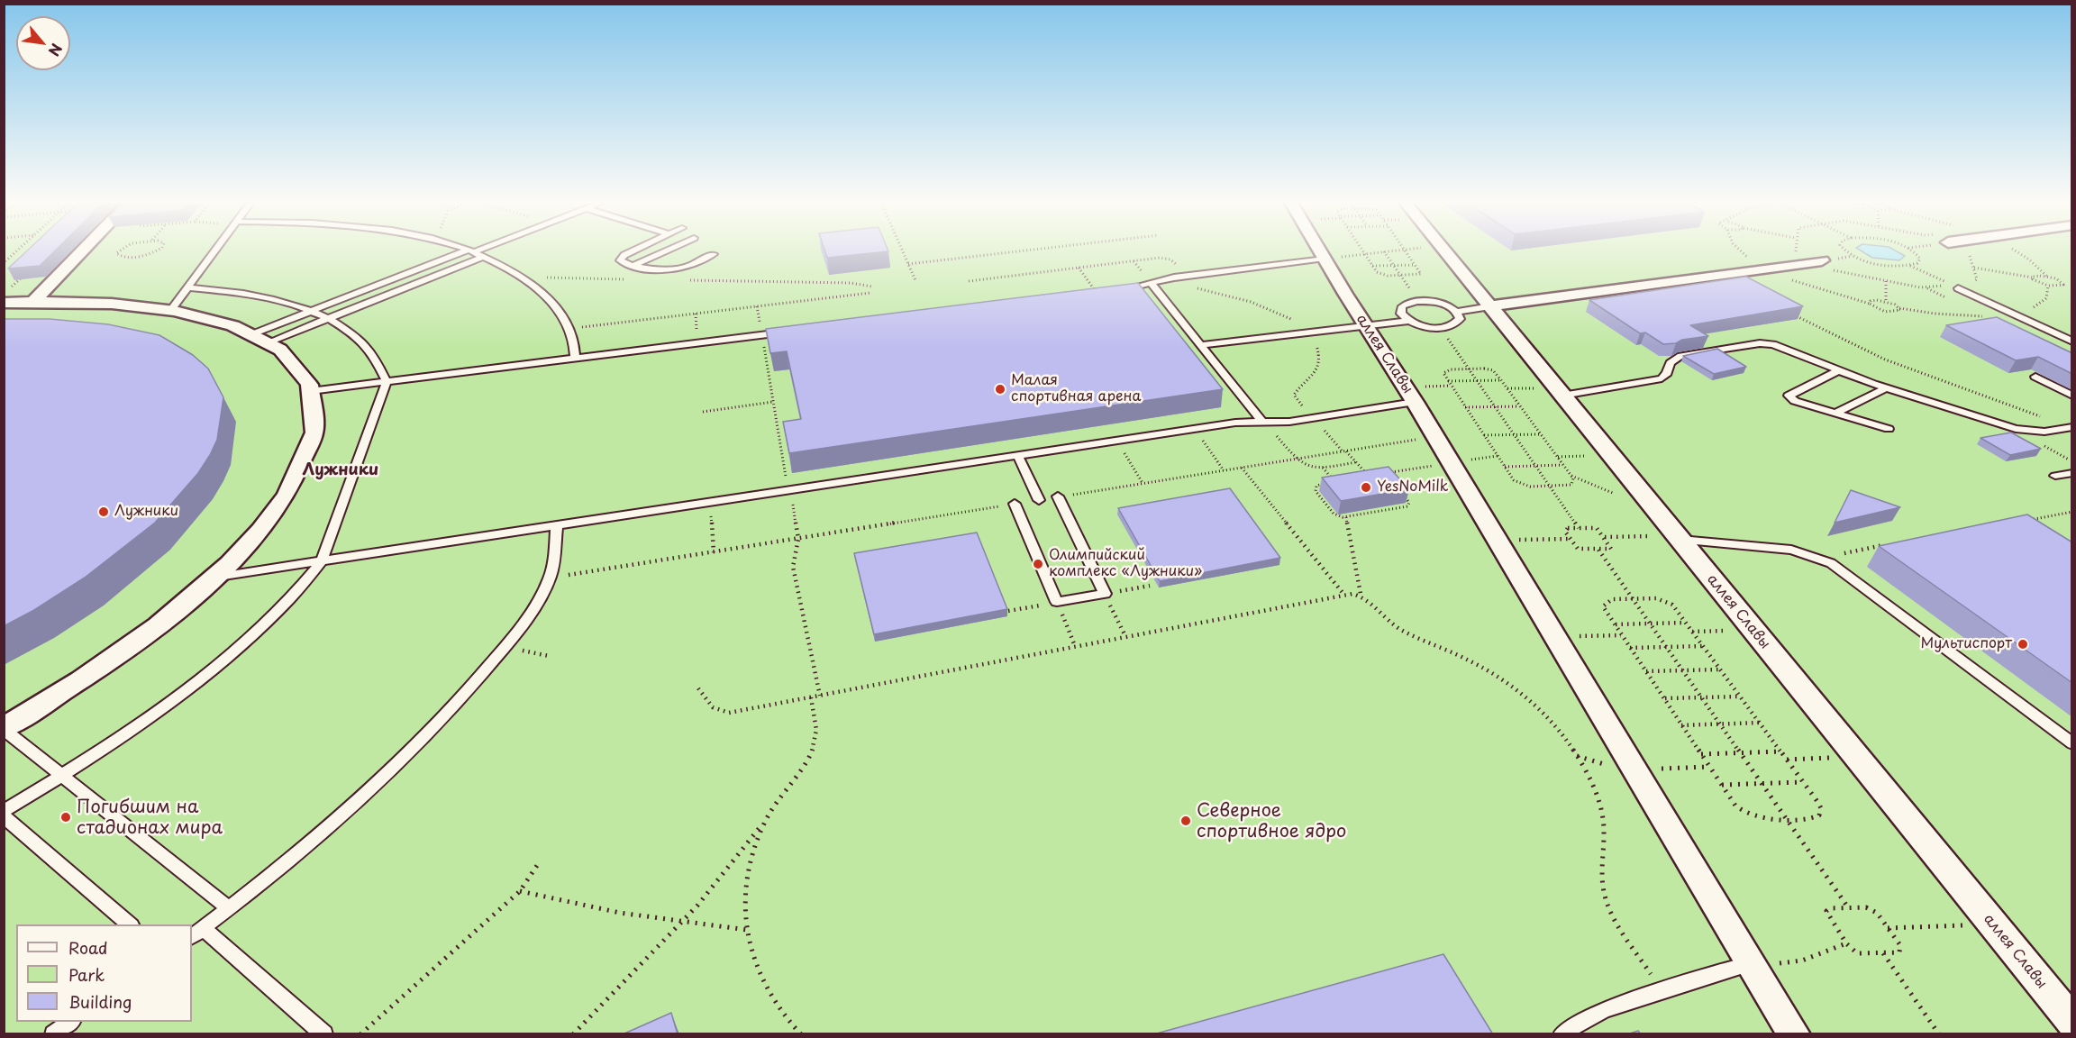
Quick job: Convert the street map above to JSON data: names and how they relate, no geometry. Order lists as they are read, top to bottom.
{
  "streets": {
    "street": ["аллея Славы"]
  },
  "districts": ["Лужники"],
  "places": [
    "Малая спортивная арена",
    "YesNoMilk",
    "Лужники",
    "Олимпийский комплекс «Лужники»",
    "Мультиспорт",
    "Погибшим на стадионах мира",
    "Северное спортивное ядро"
  ],
  "legend": ["Road", "Park", "Building"],
  "north": "bottom right"
}
